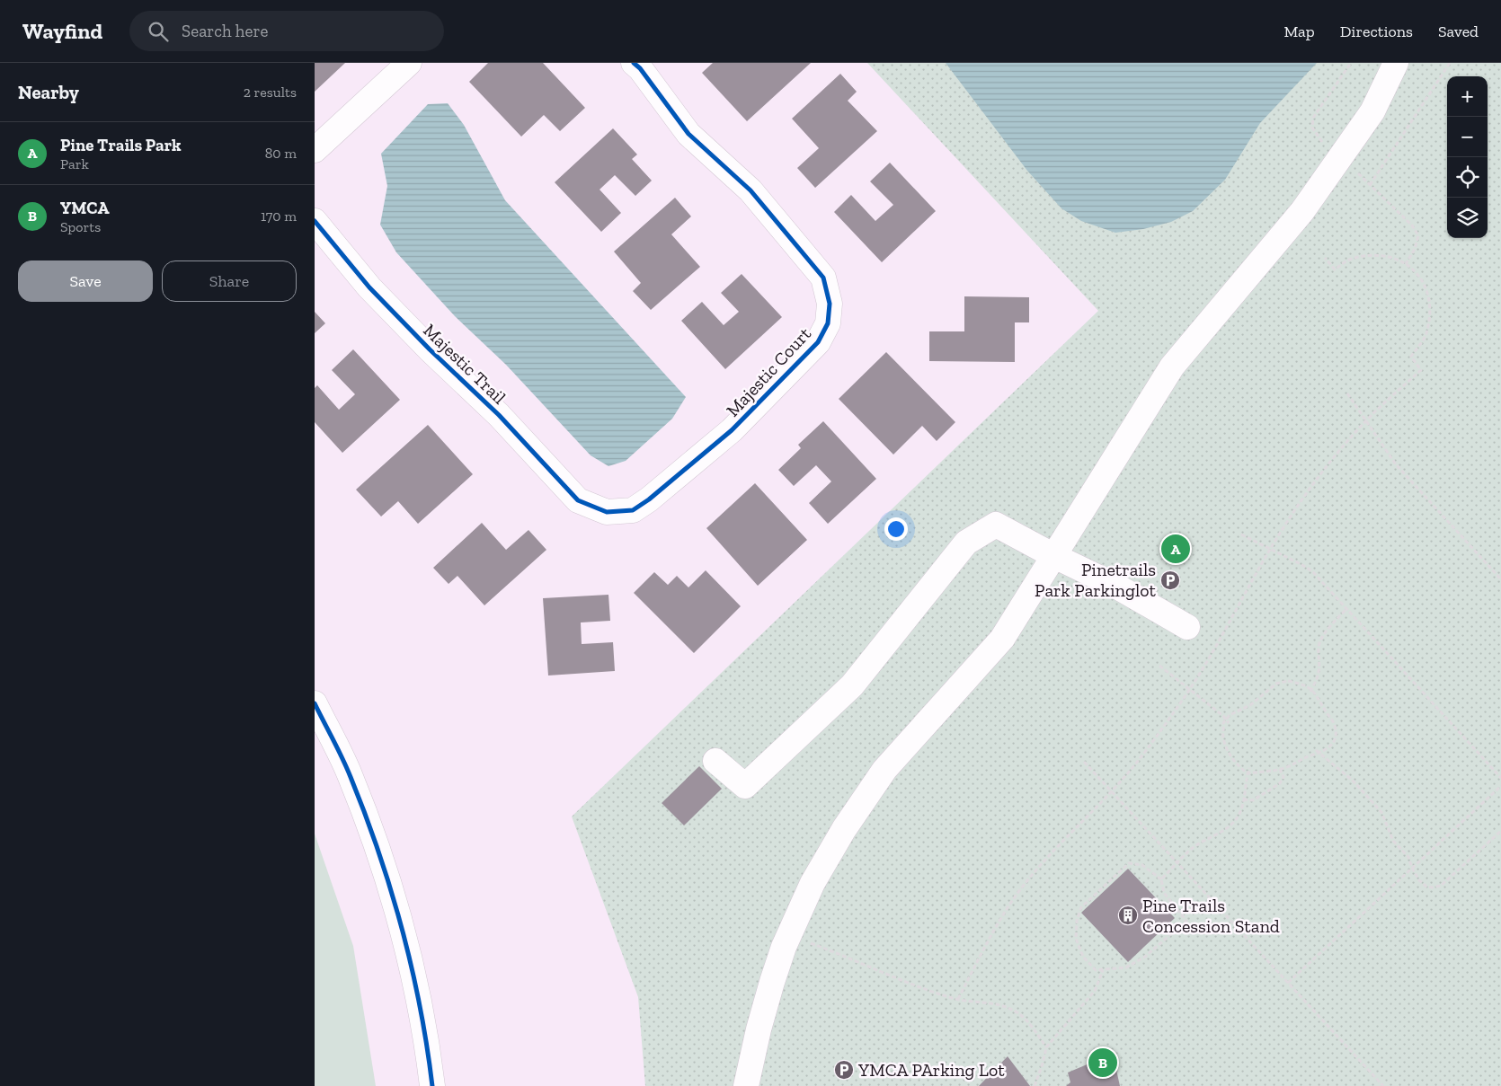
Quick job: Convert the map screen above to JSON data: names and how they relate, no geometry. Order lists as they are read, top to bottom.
{
  "streets": {
    "street": ["Majestic Trail", "Majestic Court"]
  },
  "crossings": [
    ["Majestic Trail", "Majestic Court"]
  ],
  "places": {
    "parking": ["Pinetrails Park Parkinglot", "YMCA PArking Lot"],
    "building": ["Pine Trails Concession Stand"]
  },
  "page": {
    "header": "Wayfind",
    "search": "Search here",
    "nav": ["Map", "Directions", "Saved"],
    "heading": ["Nearby", "2 results"],
    "map_buttons": ["+", "−"],
    "list": [
      {
        "mark": "A",
        "name": "Pine Trails Park",
        "note": "Park",
        "value": "80 m"
      },
      {
        "mark": "B",
        "name": "YMCA",
        "note": "Sports",
        "value": "170 m"
      }
    ],
    "buttons": ["Save", "Share"],
    "pins": ["A", "B"]
  }
}
